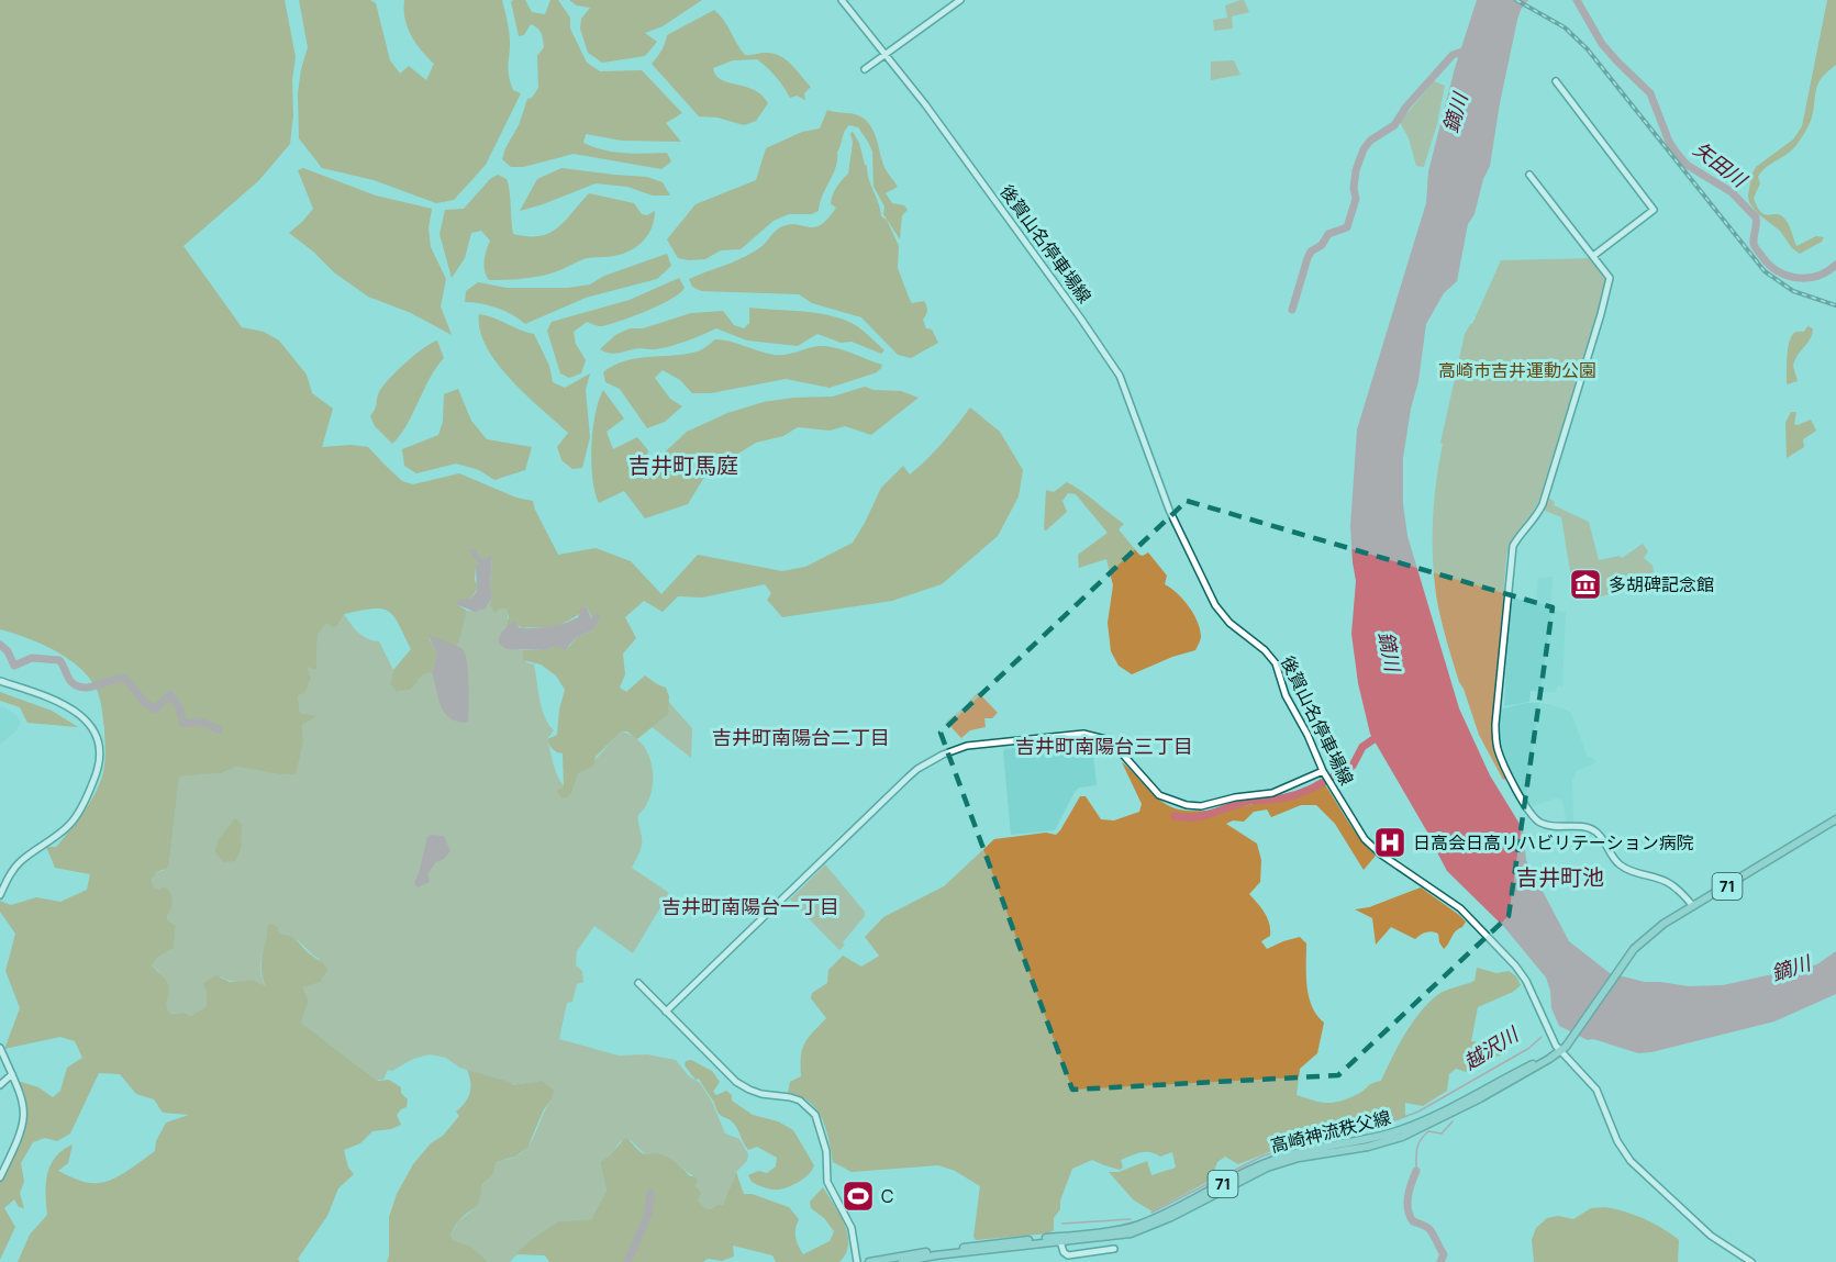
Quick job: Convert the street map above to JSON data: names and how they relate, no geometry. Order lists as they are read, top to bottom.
{
  "streets": {
    "main road": ["71", "高崎神流秩父線"],
    "street": ["後賀山名停車場線"]
  },
  "crossings": [
    ["後賀山名停車場線", "高崎神流秩父線"]
  ],
  "districts": [
    "吉井町馬庭",
    "吉井町南陽台二丁目",
    "吉井町南陽台三丁目",
    "吉井町池",
    "吉井町南陽台一丁目"
  ],
  "water": ["鏑川", "矢田川", "越沢川"],
  "parks": ["高崎市吉井運動公園"],
  "places": {
    "museum": ["多胡碑記念館"],
    "hospital": ["日高会日高リハビリテーション病院"],
    "sports": ["C"]
  }
}
